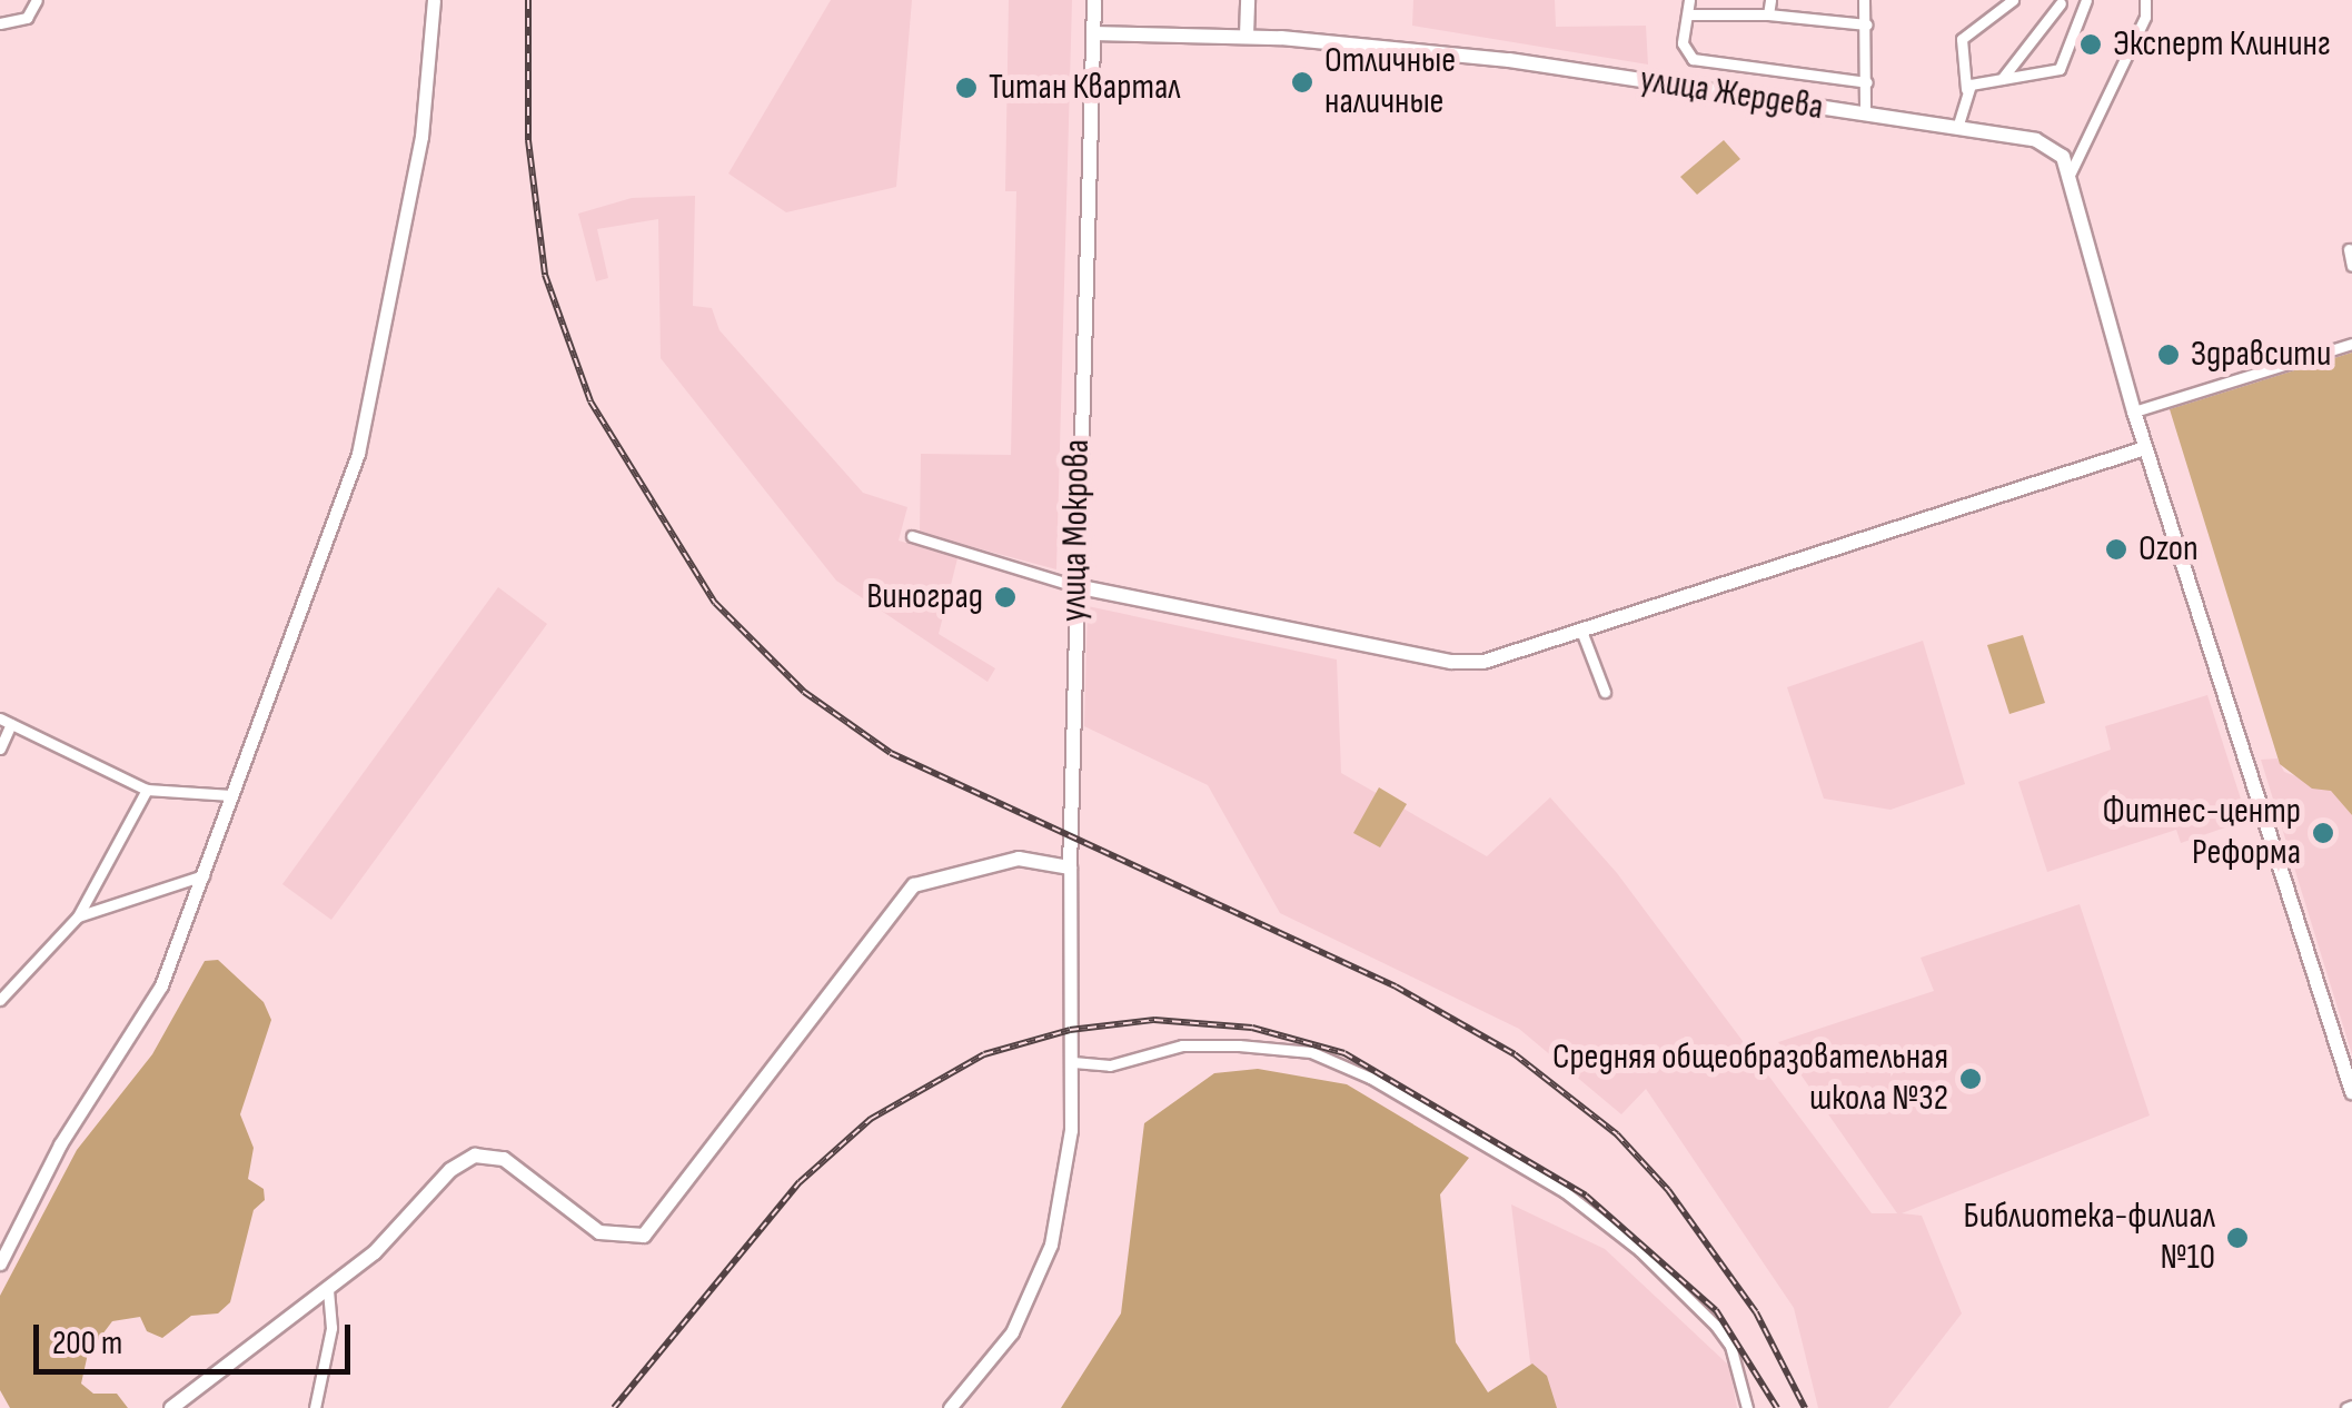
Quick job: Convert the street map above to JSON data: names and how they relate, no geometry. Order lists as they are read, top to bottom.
{
  "streets": {
    "main road": ["улица Жердева", "улица Мокрова"]
  },
  "crossings": [
    ["улица Жердева", "улица Мокрова"]
  ],
  "places": [
    "Эксперт Клининг",
    "Отличные наличные",
    "Титан Квартал",
    "Здравсити",
    "Ozon",
    "Виноград",
    "Фитнес-центр Реформа",
    "Средняя общеобразовательная школа №32",
    "Библиотека-филиал №10"
  ],
  "scale_bar": "200 m"
}
